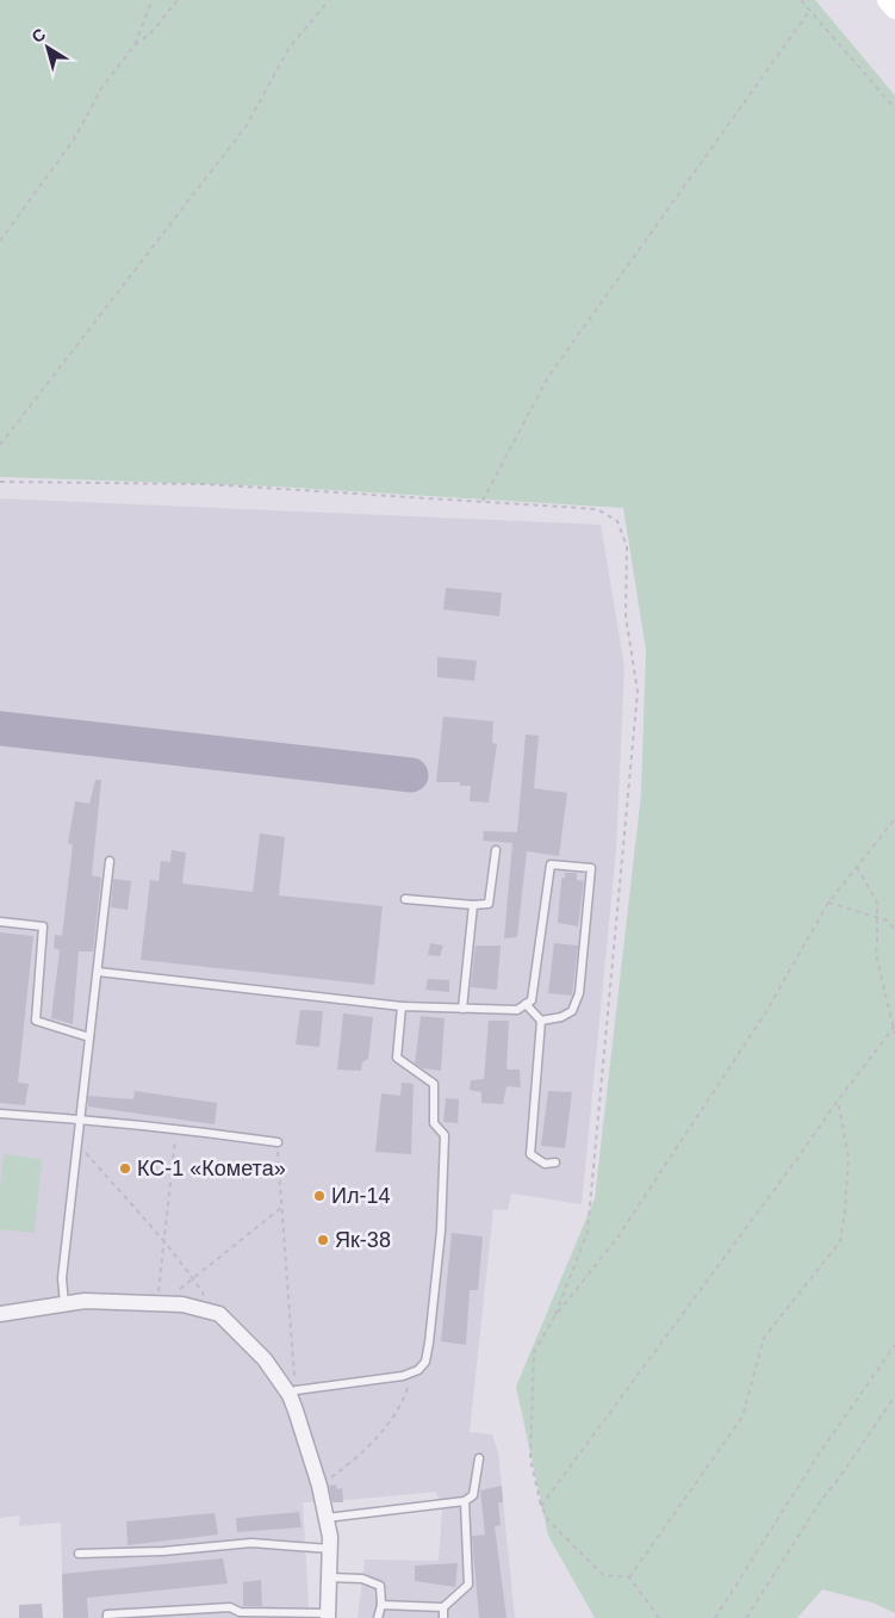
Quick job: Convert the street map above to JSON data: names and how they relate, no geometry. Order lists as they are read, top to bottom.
{
  "places": ["КС-1 «Комета»", "Ил-14", "Як-38"],
  "north": "top left"
}
